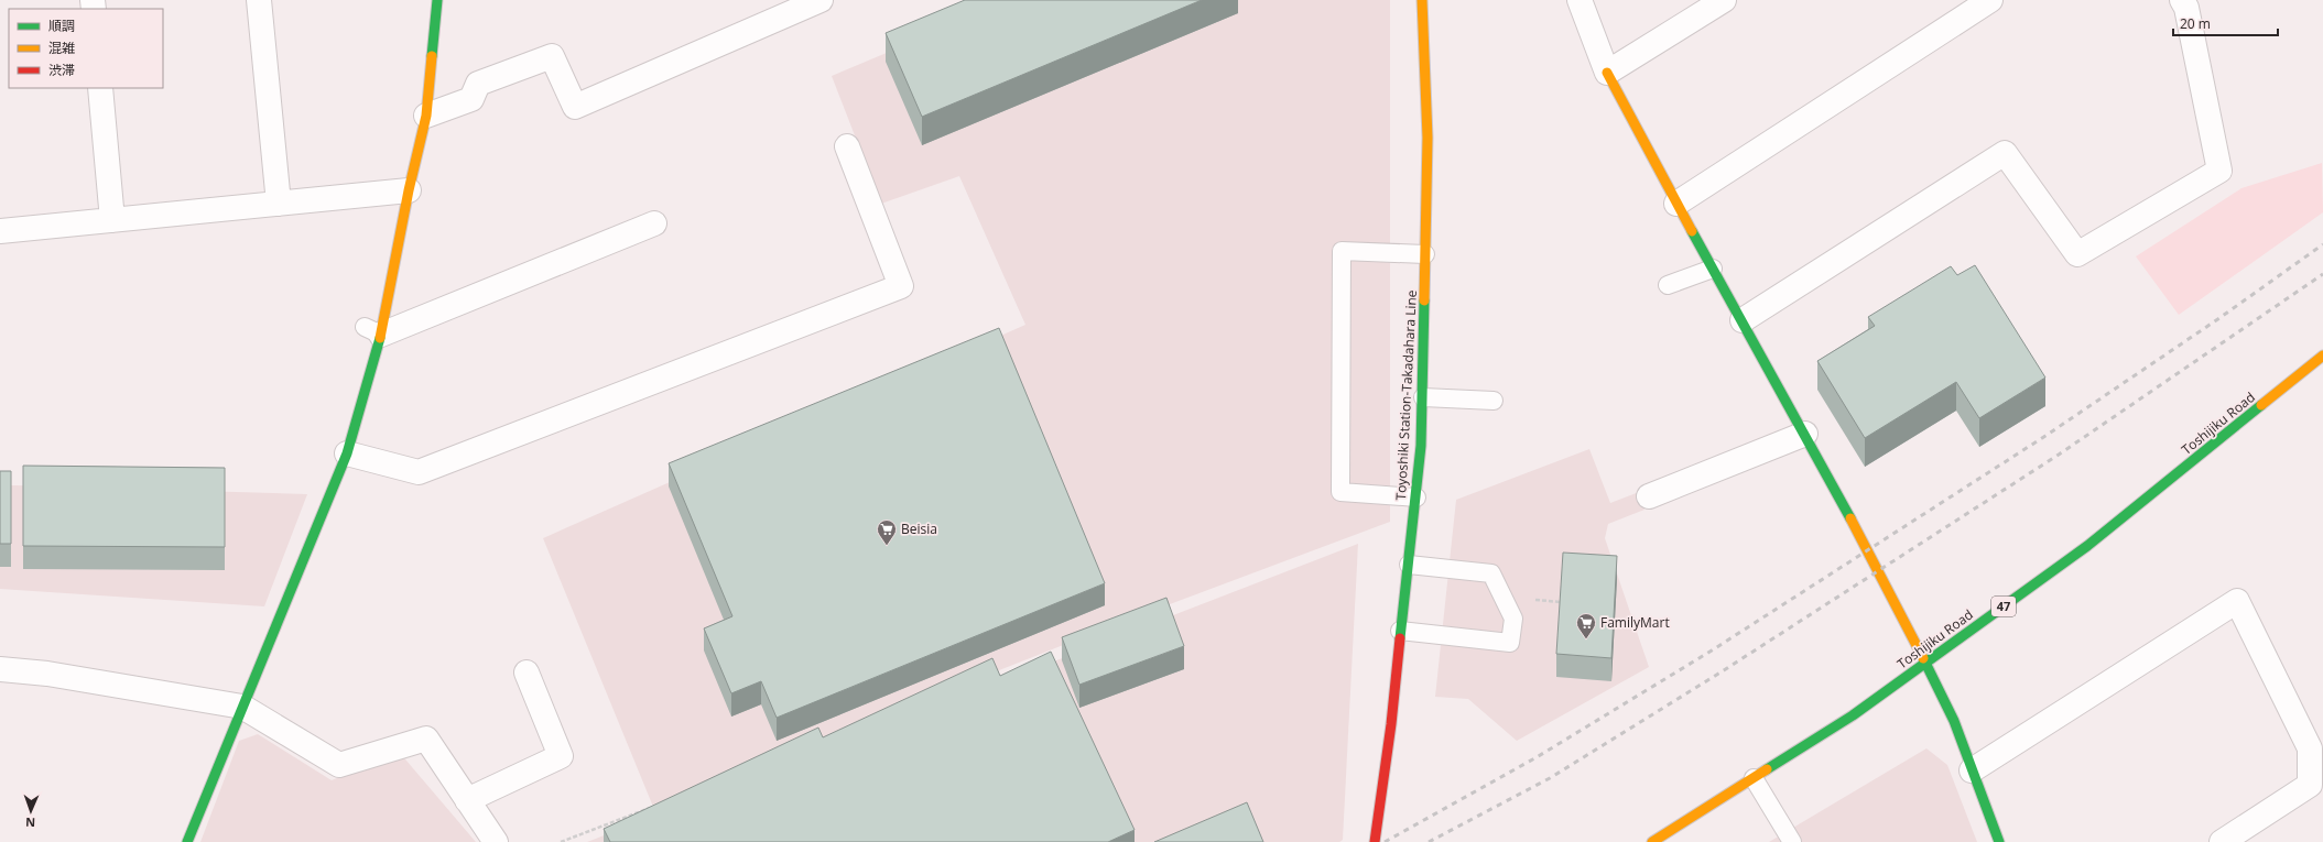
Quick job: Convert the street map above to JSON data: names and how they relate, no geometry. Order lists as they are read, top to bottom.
{
  "streets": {
    "street": ["Toyoshiki Station-Takadahara Line", "Toshijiku Road", "47"]
  },
  "places": {
    "supermarket": ["Beisia", "FamilyMart"]
  },
  "legend": ["順調", "混雑", "渋滞"],
  "scale_bar": "20 m",
  "north": "bottom"
}
